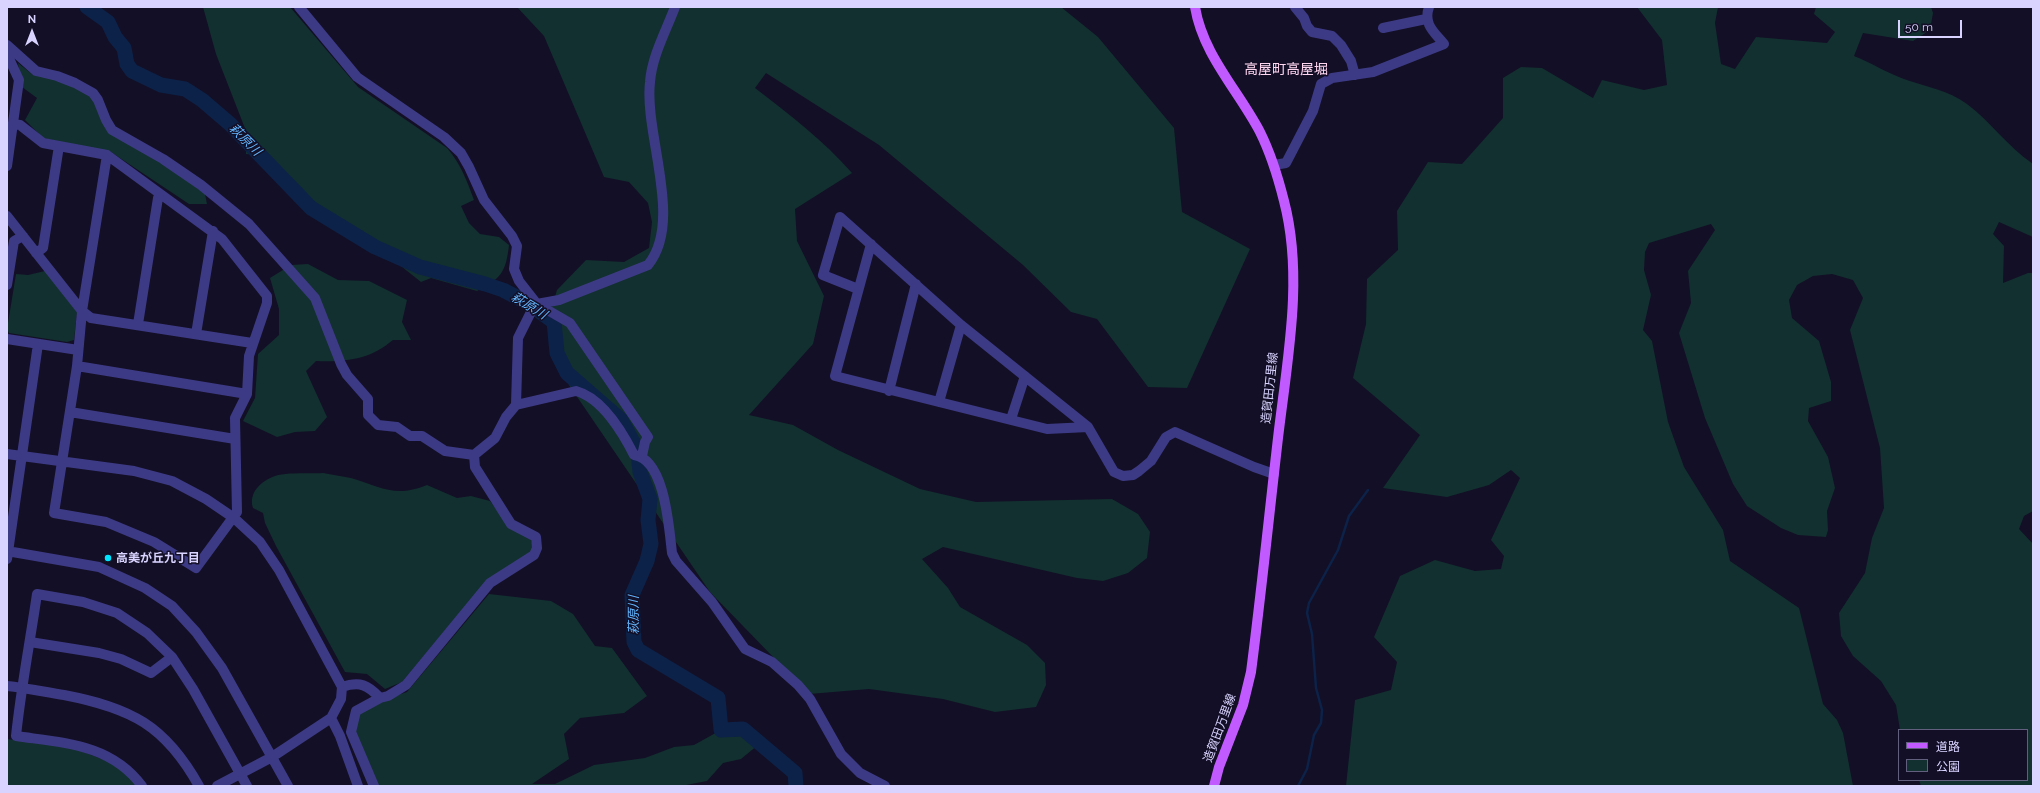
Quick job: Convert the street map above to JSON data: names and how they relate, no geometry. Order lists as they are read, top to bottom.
{
  "streets": {
    "main road": ["造賀田万里線"]
  },
  "districts": ["高屋町高屋堀"],
  "water": ["萩原川"],
  "places": ["高美が丘九丁目"],
  "legend": ["道路", "公園"],
  "scale_bar": "50 m",
  "north": "top"
}
